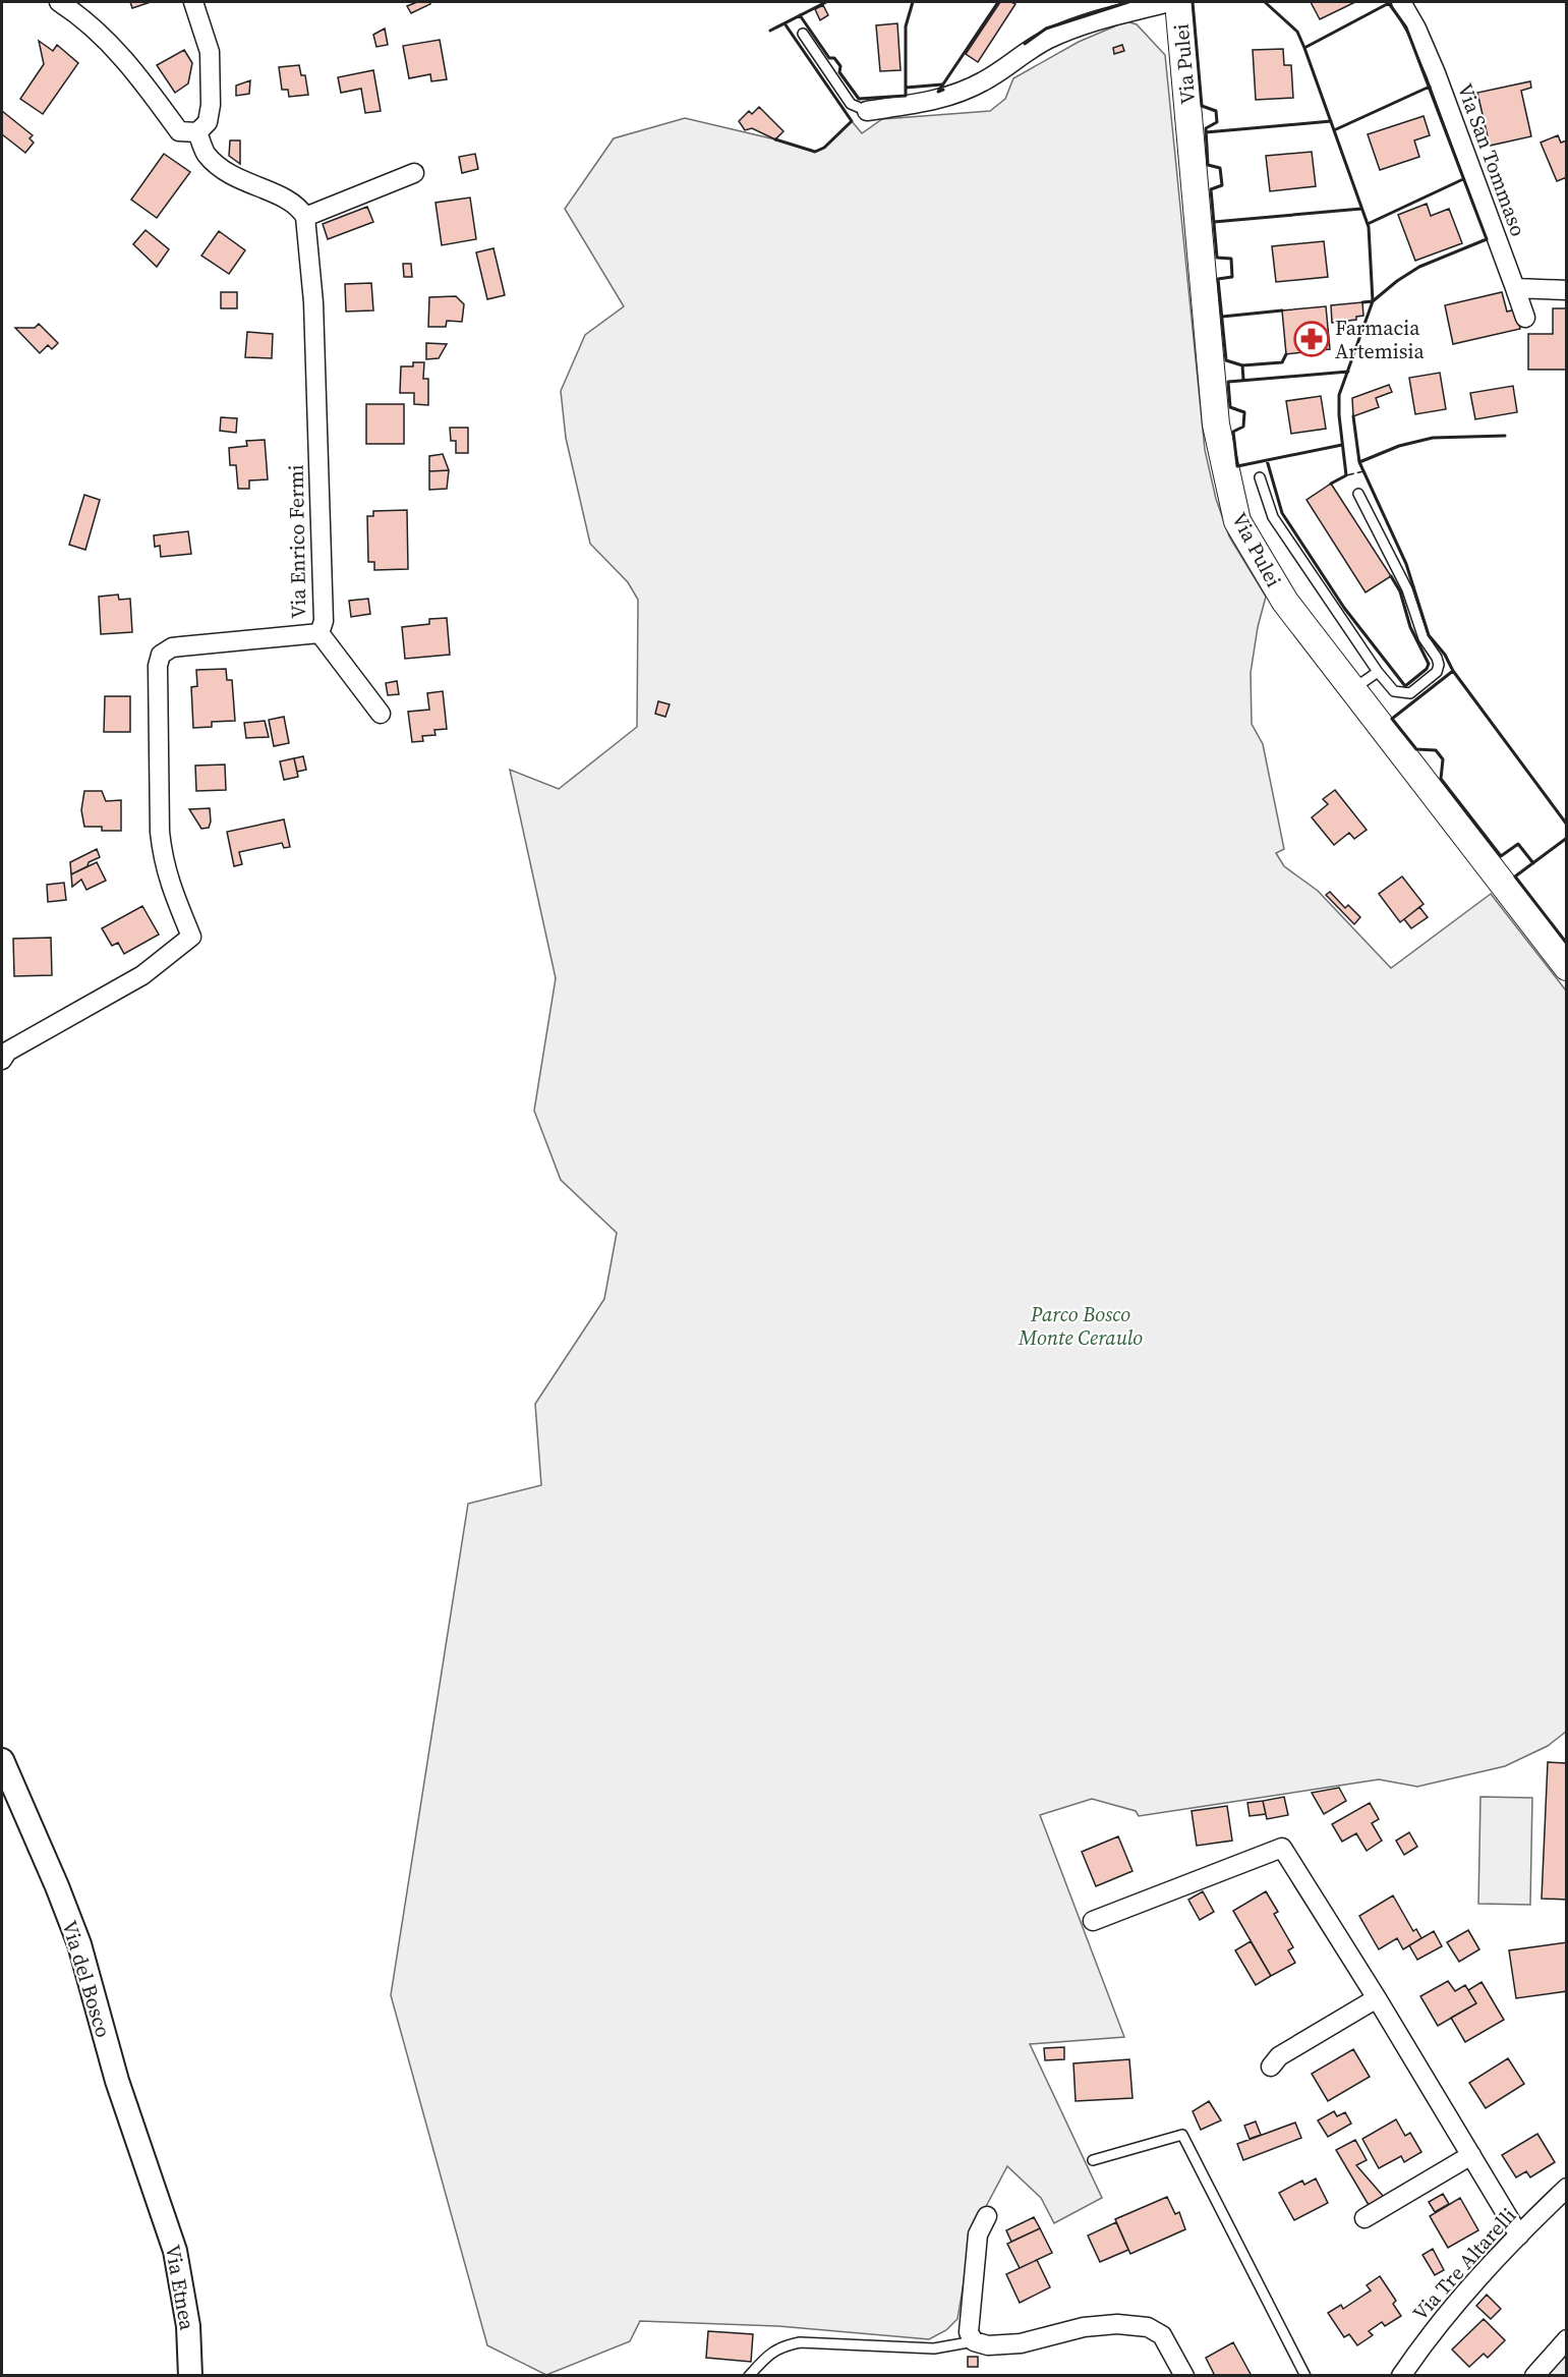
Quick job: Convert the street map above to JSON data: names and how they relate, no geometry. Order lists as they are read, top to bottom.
{
  "streets": {
    "main road": ["Via Pulei"],
    "street": [
      "Via San Tommaso",
      "Via Enrico Fermi",
      "Via del Bosco",
      "Via Tre Altarelli",
      "Via Etnea"
    ]
  },
  "crossings": [
    ["Via del Bosco", "Via Etnea"]
  ],
  "parks": ["Parco Bosco Monte Ceraulo"],
  "places": {
    "pharmacy": ["Farmacia Artemisia"]
  }
}
